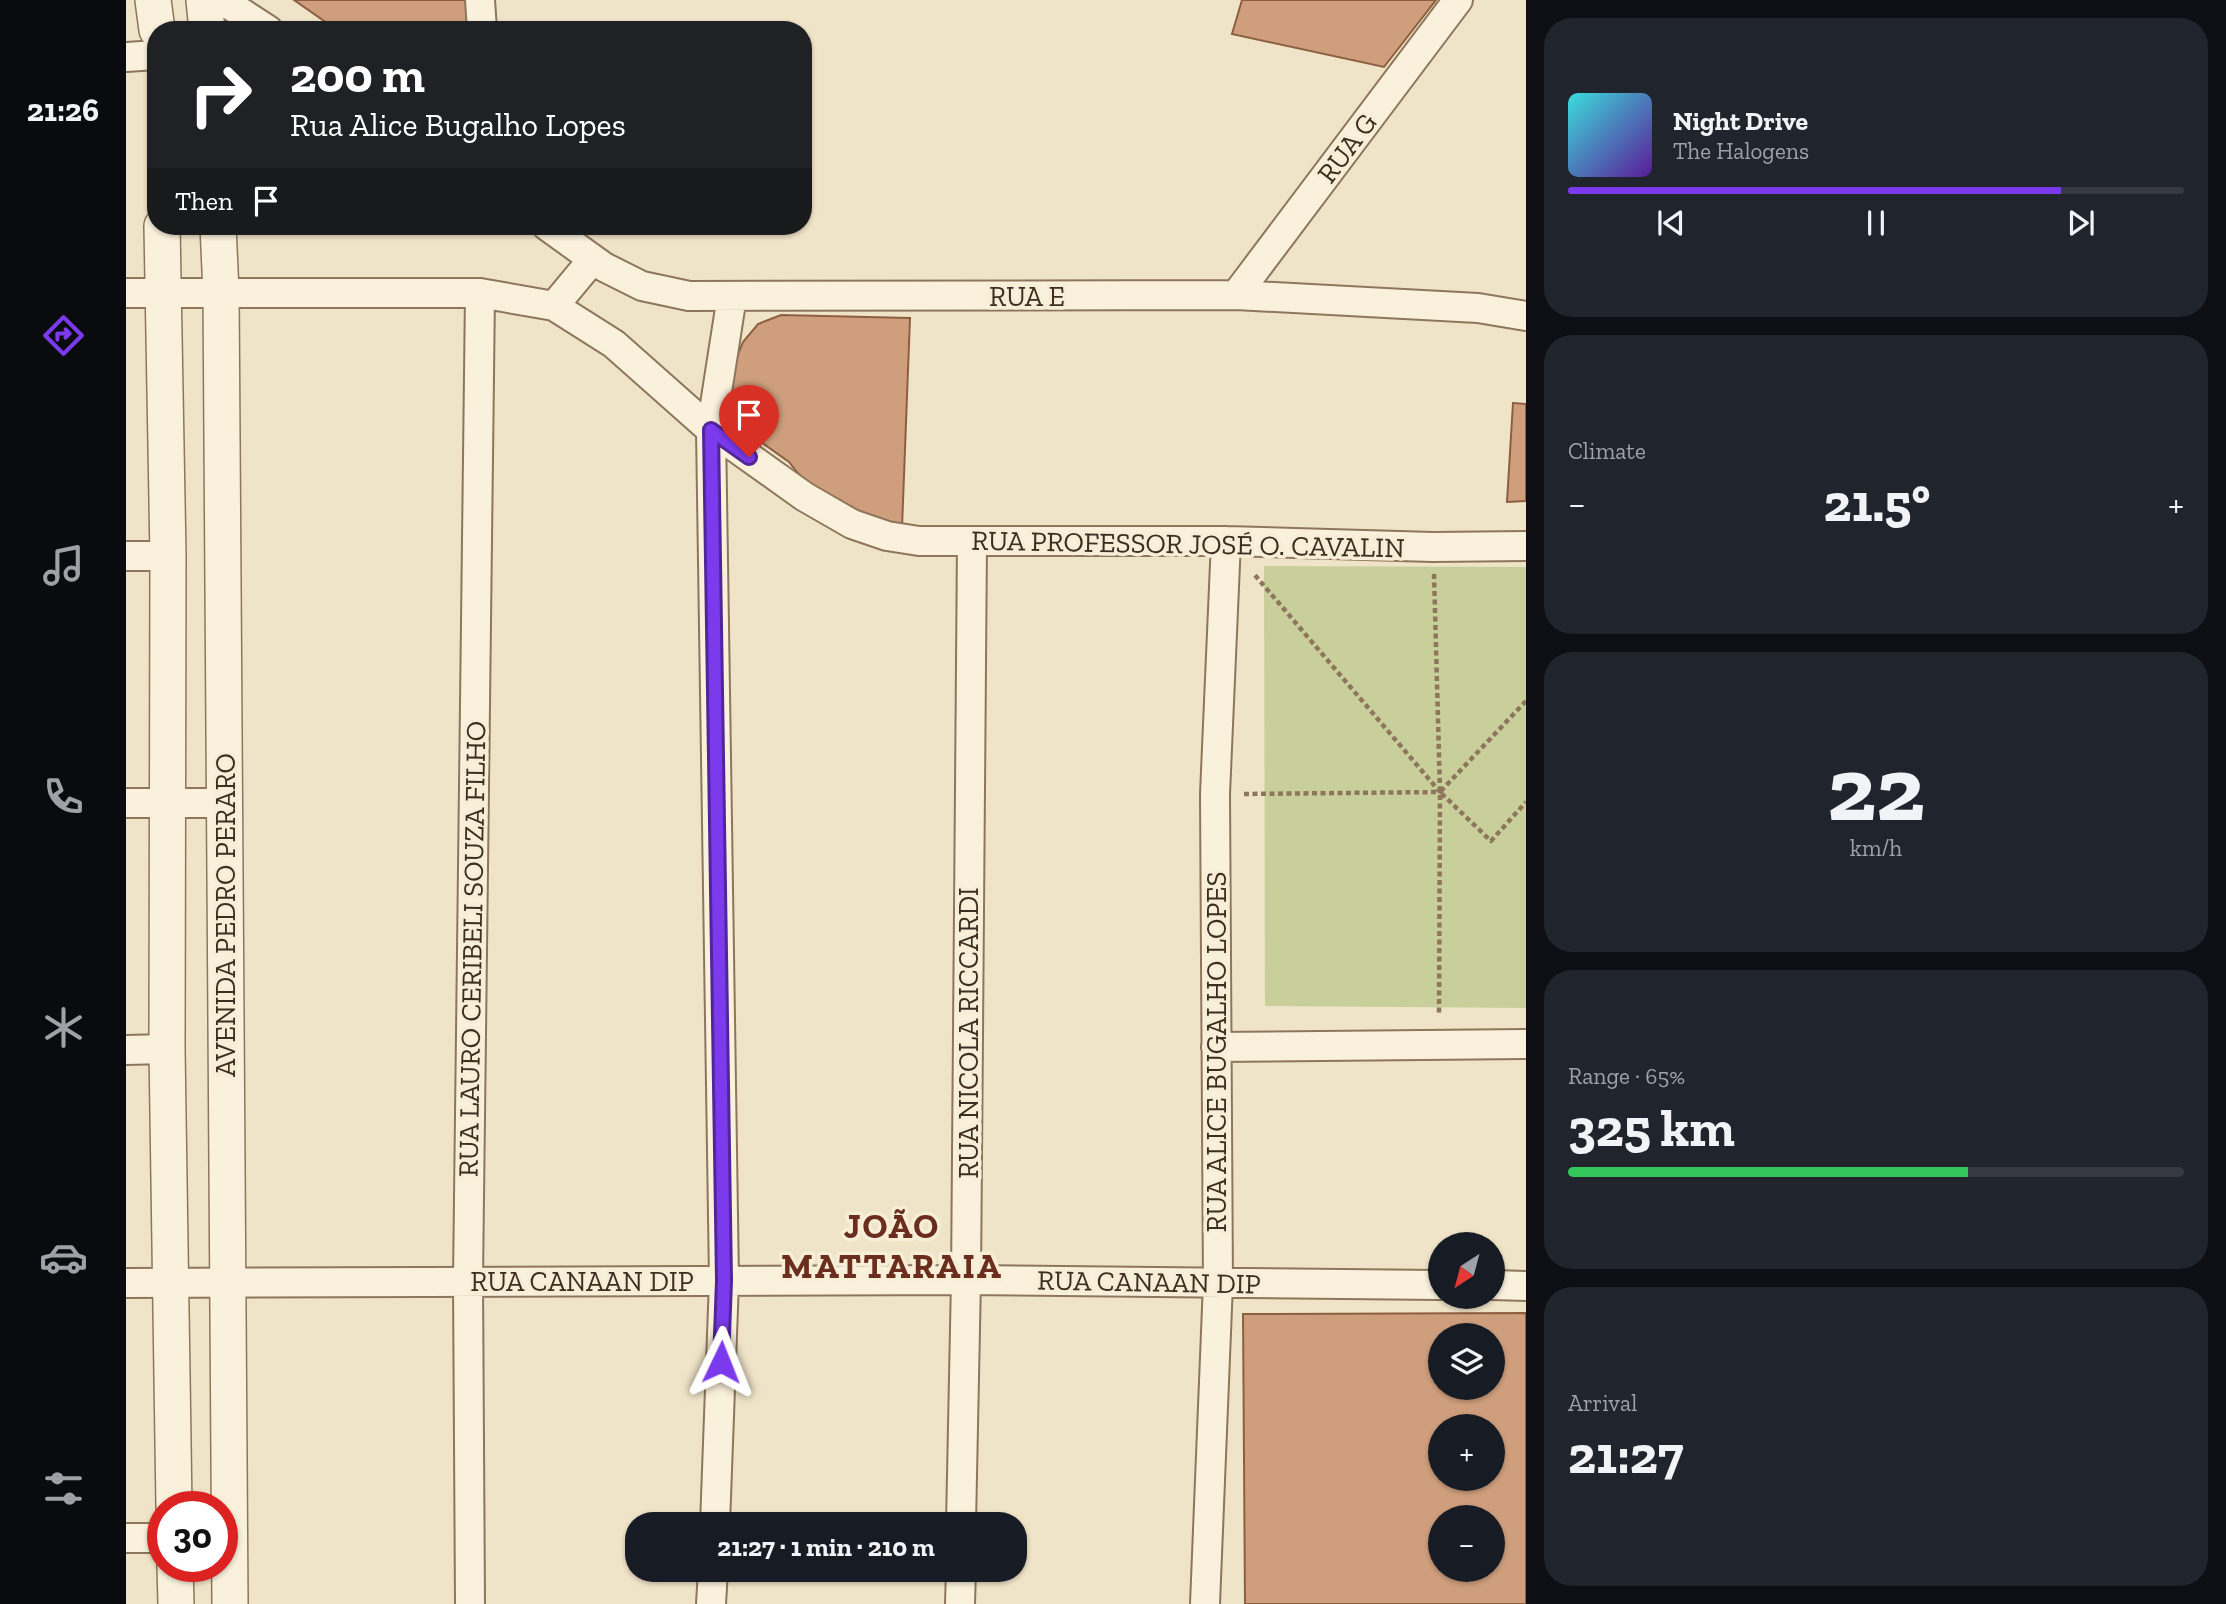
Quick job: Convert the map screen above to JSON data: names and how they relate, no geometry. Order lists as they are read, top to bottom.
{
  "streets": {
    "street": [
      "RUA G",
      "RUA E",
      "RUA PROFESSOR JOSÉ O. CAVALIN",
      "AVENIDA PEDRO PERARO",
      "RUA LAURO CERIBELI SOUZA FILHO",
      "RUA NICOLA RICCARDI",
      "RUA ALICE BUGALHO LOPES",
      "RUA CANAAN DIP"
    ]
  },
  "crossings": [
    ["RUA G", "RUA E"],
    ["RUA PROFESSOR JOSÉ O. CAVALIN", "RUA NICOLA RICCARDI"],
    ["RUA PROFESSOR JOSÉ O. CAVALIN", "RUA ALICE BUGALHO LOPES"],
    ["AVENIDA PEDRO PERARO", "RUA CANAAN DIP"],
    ["RUA LAURO CERIBELI SOUZA FILHO", "RUA CANAAN DIP"],
    ["RUA NICOLA RICCARDI", "RUA CANAAN DIP"],
    ["RUA ALICE BUGALHO LOPES", "RUA CANAAN DIP"]
  ],
  "districts": ["JOÃO MATTARAIA"],
  "north": "bottom left",
  "page": {
    "tabs": "21:26",
    "turn": ["200 m", "Rua Alice Bugalho Lopes"],
    "song": ["Night Drive", "The Halogens"],
    "then": "Then",
    "tile": [
      "Climate",
      ["22", "km/h"],
      ["Range · 65%", "325 km"],
      ["Arrival", "21:27"]
    ],
    "heat": ["−", "21.5°", "+"],
    "map_buttons": ["+", "−"],
    "limit": "30",
    "trip": "21:27 · 1 min · 210 m"
  }
}
